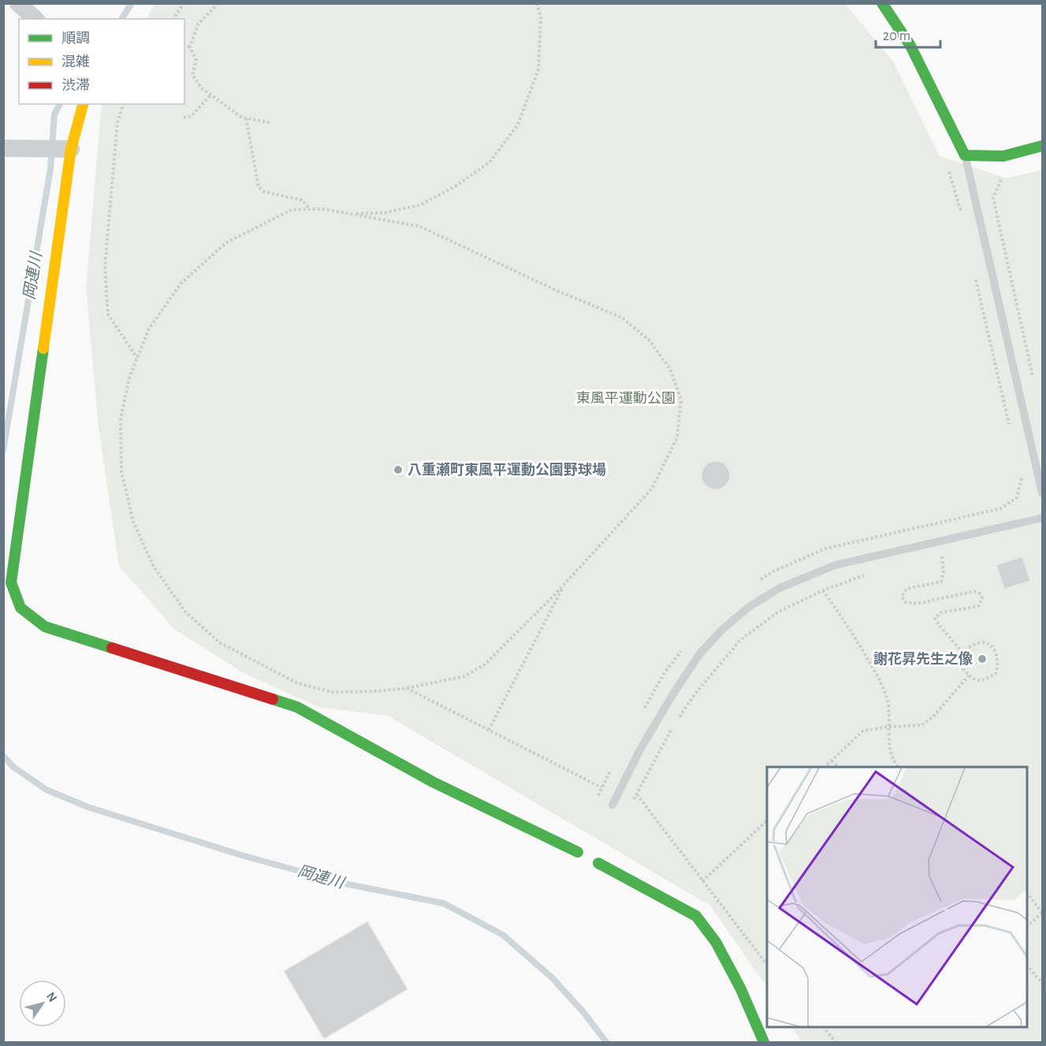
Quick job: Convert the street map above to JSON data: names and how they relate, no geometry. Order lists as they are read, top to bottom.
{
  "water": ["岡連川"],
  "parks": ["東風平運動公園"],
  "places": ["八重瀬町東風平運動公園野球場", "謝花昇先生之像"],
  "legend": ["順調", "混雑", "渋滞"],
  "scale_bar": "20 m",
  "north": "top right"
}
